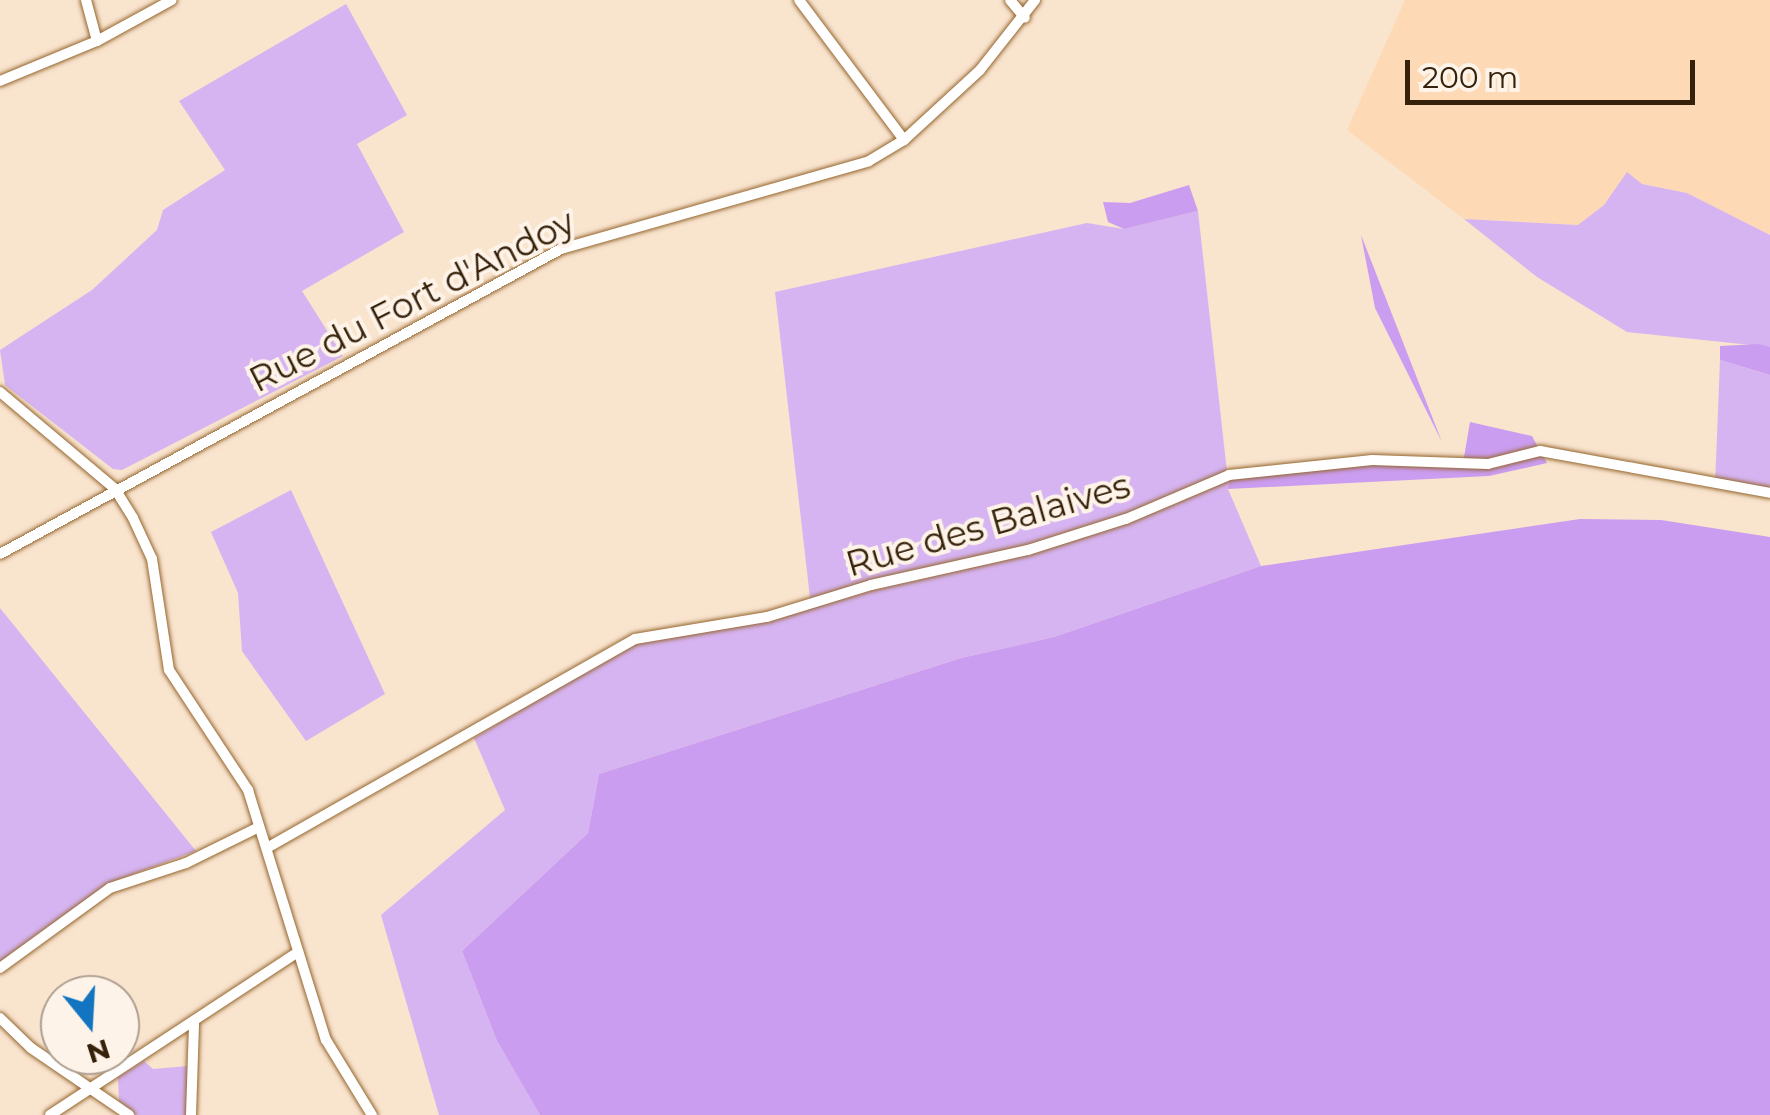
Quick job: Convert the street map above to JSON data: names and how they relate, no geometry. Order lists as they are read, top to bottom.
{
  "streets": {
    "street": ["Rue du Fort d'Andoy", "Rue des Balaives"]
  },
  "scale_bar": "200 m",
  "north": "bottom"
}
